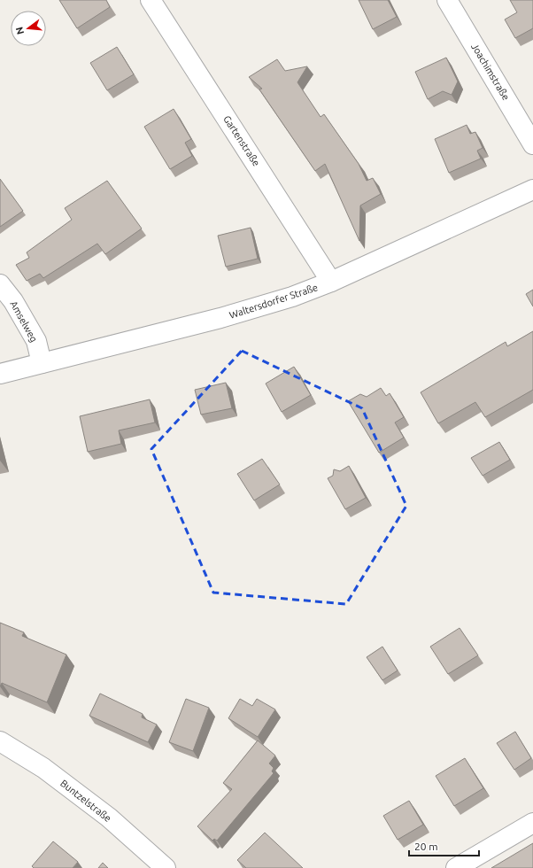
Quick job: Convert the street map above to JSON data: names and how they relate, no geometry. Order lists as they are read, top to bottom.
{
  "streets": {
    "street": [
      "Joachimstraße",
      "Gartenstraße",
      "Waltersdorfer Straße",
      "Amselweg",
      "Buntzelstraße"
    ]
  },
  "crossings": [
    ["Gartenstraße", "Waltersdorfer Straße"],
    ["Waltersdorfer Straße", "Amselweg"]
  ],
  "scale_bar": "20 m",
  "north": "left"
}
